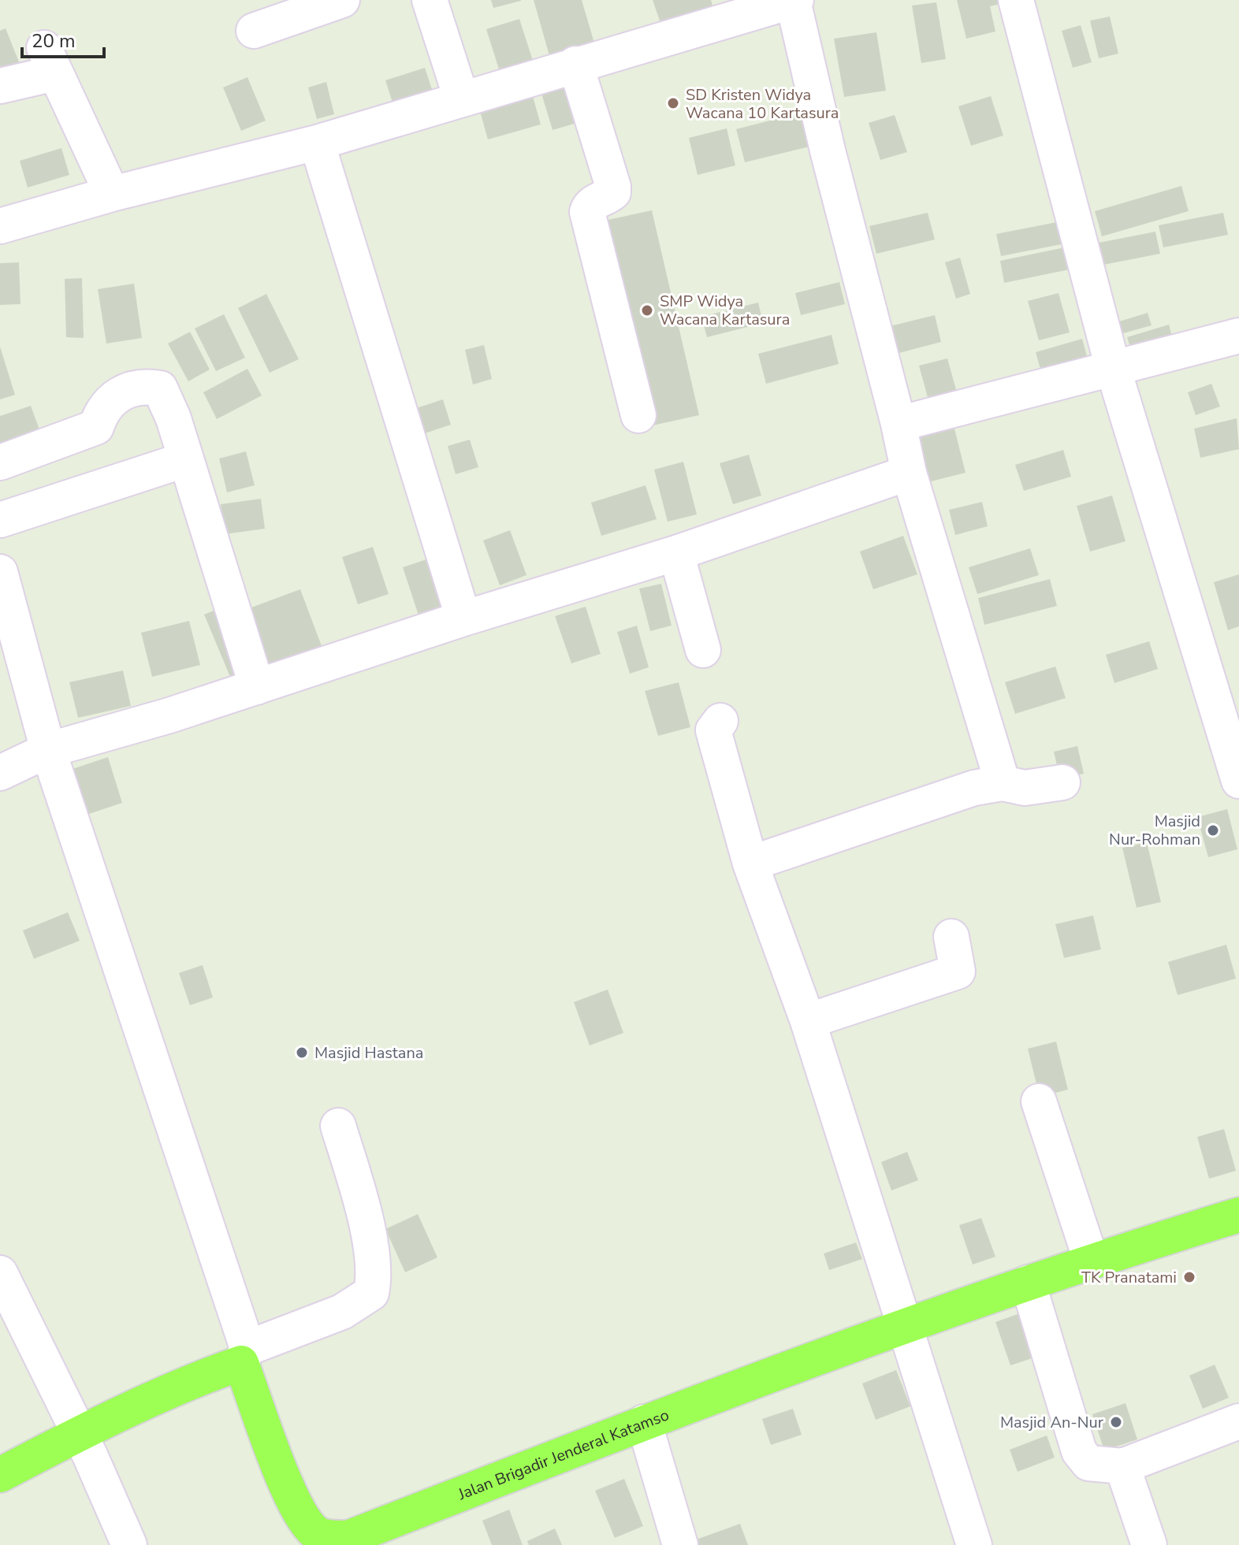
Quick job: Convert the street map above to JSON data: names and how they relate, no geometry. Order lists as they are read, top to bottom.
{
  "streets": {
    "main road": ["Jalan Brigadir Jenderal Katamso"]
  },
  "places": [
    "SD Kristen Widya Wacana 10 Kartasura",
    "SMP Widya Wacana Kartasura",
    "Masjid Nur-Rohman",
    "Masjid Hastana",
    "TK Pranatami",
    "Masjid An-Nur"
  ],
  "scale_bar": "20 m"
}
